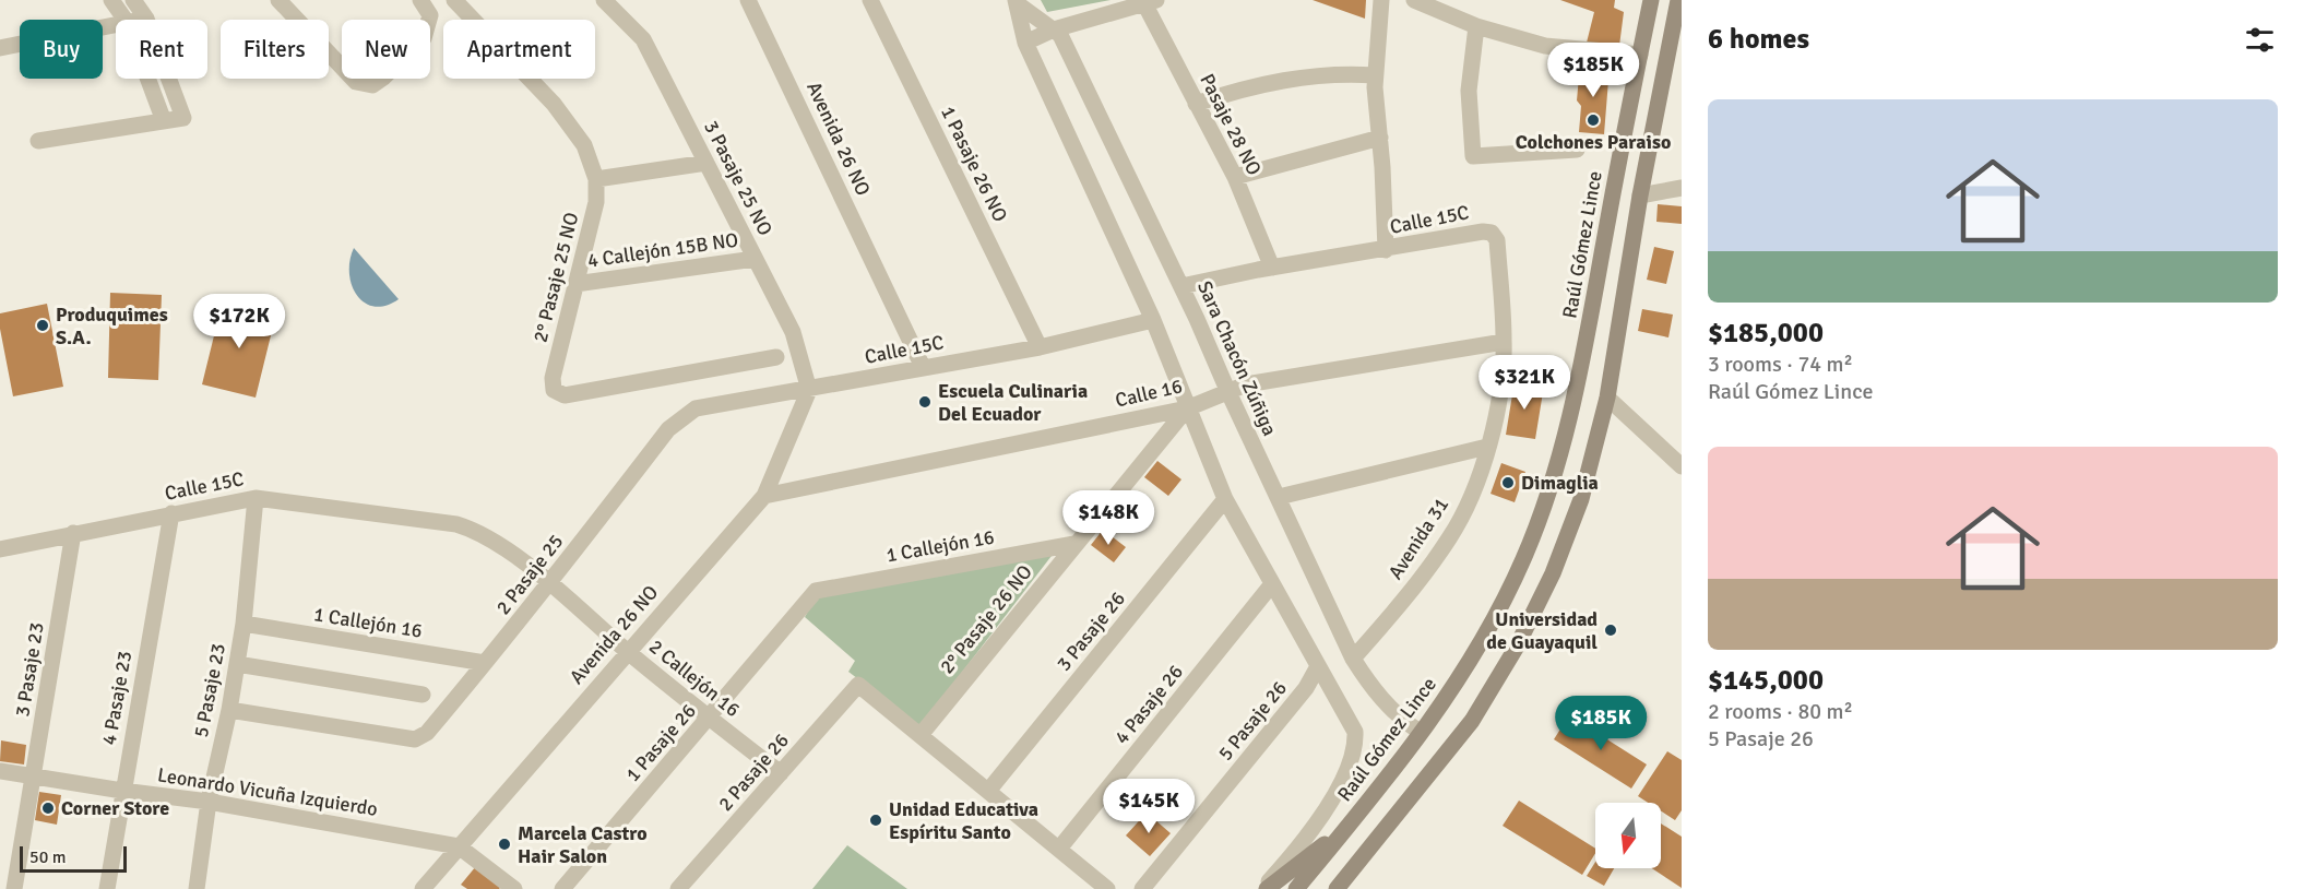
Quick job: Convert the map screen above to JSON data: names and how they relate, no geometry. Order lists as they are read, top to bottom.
{
  "streets": {
    "main road": ["Raúl Gómez Lince"],
    "street": [
      "Pasaje 28 NO",
      "Avenida 26 NO",
      "1 Pasaje 26 NO",
      "3 Pasaje 25 NO",
      "Calle 15C",
      "4 Callejón 15B NO",
      "2° Pasaje 25 NO",
      "Sara Chacón Zúñiga",
      "Calle 16",
      "Avenida 31",
      "1 Callejón 16",
      "2 Pasaje 25",
      "2° Pasaje 26 NO",
      "3 Pasaje 26",
      "3 Pasaje 23",
      "2 Callejón 16",
      "5 Pasaje 23",
      "4 Pasaje 23",
      "4 Pasaje 26",
      "5 Pasaje 26",
      "1 Pasaje 26",
      "2 Pasaje 26",
      "Leonardo Vicuña Izquierdo"
    ]
  },
  "crossings": [
    ["Pasaje 28 NO", "Calle 15C"],
    ["Avenida 26 NO", "3 Pasaje 25 NO"],
    ["Avenida 26 NO", "Calle 15C"],
    ["Avenida 26 NO", "Calle 16"],
    ["Avenida 26 NO", "2 Callejón 16"],
    ["Avenida 26 NO", "Leonardo Vicuña Izquierdo"],
    ["1 Pasaje 26 NO", "Calle 15C"],
    ["3 Pasaje 25 NO", "Calle 15C"],
    ["3 Pasaje 25 NO", "4 Callejón 15B NO"],
    ["Calle 15C", "Sara Chacón Zúñiga"],
    ["Calle 15C", "Avenida 31"],
    ["Calle 15C", "2 Pasaje 25"],
    ["Calle 15C", "3 Pasaje 23"],
    ["Calle 15C", "2 Callejón 16"],
    ["Calle 15C", "5 Pasaje 23"],
    ["Calle 15C", "4 Pasaje 23"],
    ["Raúl Gómez Lince", "Sara Chacón Zúñiga"],
    ["4 Callejón 15B NO", "2° Pasaje 25 NO"],
    ["Sara Chacón Zúñiga", "Calle 16"],
    ["Sara Chacón Zúñiga", "Avenida 31"],
    ["Sara Chacón Zúñiga", "2° Pasaje 26 NO"],
    ["Sara Chacón Zúñiga", "3 Pasaje 26"],
    ["Sara Chacón Zúñiga", "4 Pasaje 26"],
    ["Sara Chacón Zúñiga", "5 Pasaje 26"],
    ["Calle 16", "Avenida 31"],
    ["Calle 16", "2° Pasaje 26 NO"],
    ["1 Callejón 16", "2 Pasaje 25"],
    ["1 Callejón 16", "2° Pasaje 26 NO"],
    ["1 Callejón 16", "5 Pasaje 23"],
    ["1 Callejón 16", "1 Pasaje 26"],
    ["2 Pasaje 25", "2 Callejón 16"],
    ["2 Pasaje 25", "5 Pasaje 23"],
    ["2° Pasaje 26 NO", "2 Pasaje 26"],
    ["3 Pasaje 23", "Leonardo Vicuña Izquierdo"],
    ["2 Callejón 16", "1 Pasaje 26"],
    ["2 Callejón 16", "2 Pasaje 26"],
    ["5 Pasaje 23", "Leonardo Vicuña Izquierdo"],
    ["4 Pasaje 23", "Leonardo Vicuña Izquierdo"]
  ],
  "places": [
    "Colchones Paraiso",
    "Produquimes S.A.",
    "Escuela Culinaria Del Ecuador",
    "Dimaglia",
    "Universidad de Guayaquil",
    "Corner Store",
    "Unidad Educativa Espíritu Santo",
    "Marcela Castro Hair Salon"
  ],
  "scale_bar": "50 m",
  "north": "bottom",
  "page": {
    "heading": "6 homes",
    "chip": [
      "Buy",
      "Rent",
      "Filters",
      "New",
      "Apartment"
    ],
    "price": [
      "$185K",
      "$172K",
      "$321K",
      "$148K",
      "$185K",
      "$145K"
    ],
    "list": [
      {
        "name": "$185,000",
        "note": "3 rooms · 74 m² · Raúl Gómez Lince"
      },
      {
        "name": "$145,000",
        "note": "2 rooms · 80 m² · 5 Pasaje 26"
      }
    ],
    "scale": "50 m"
  }
}
